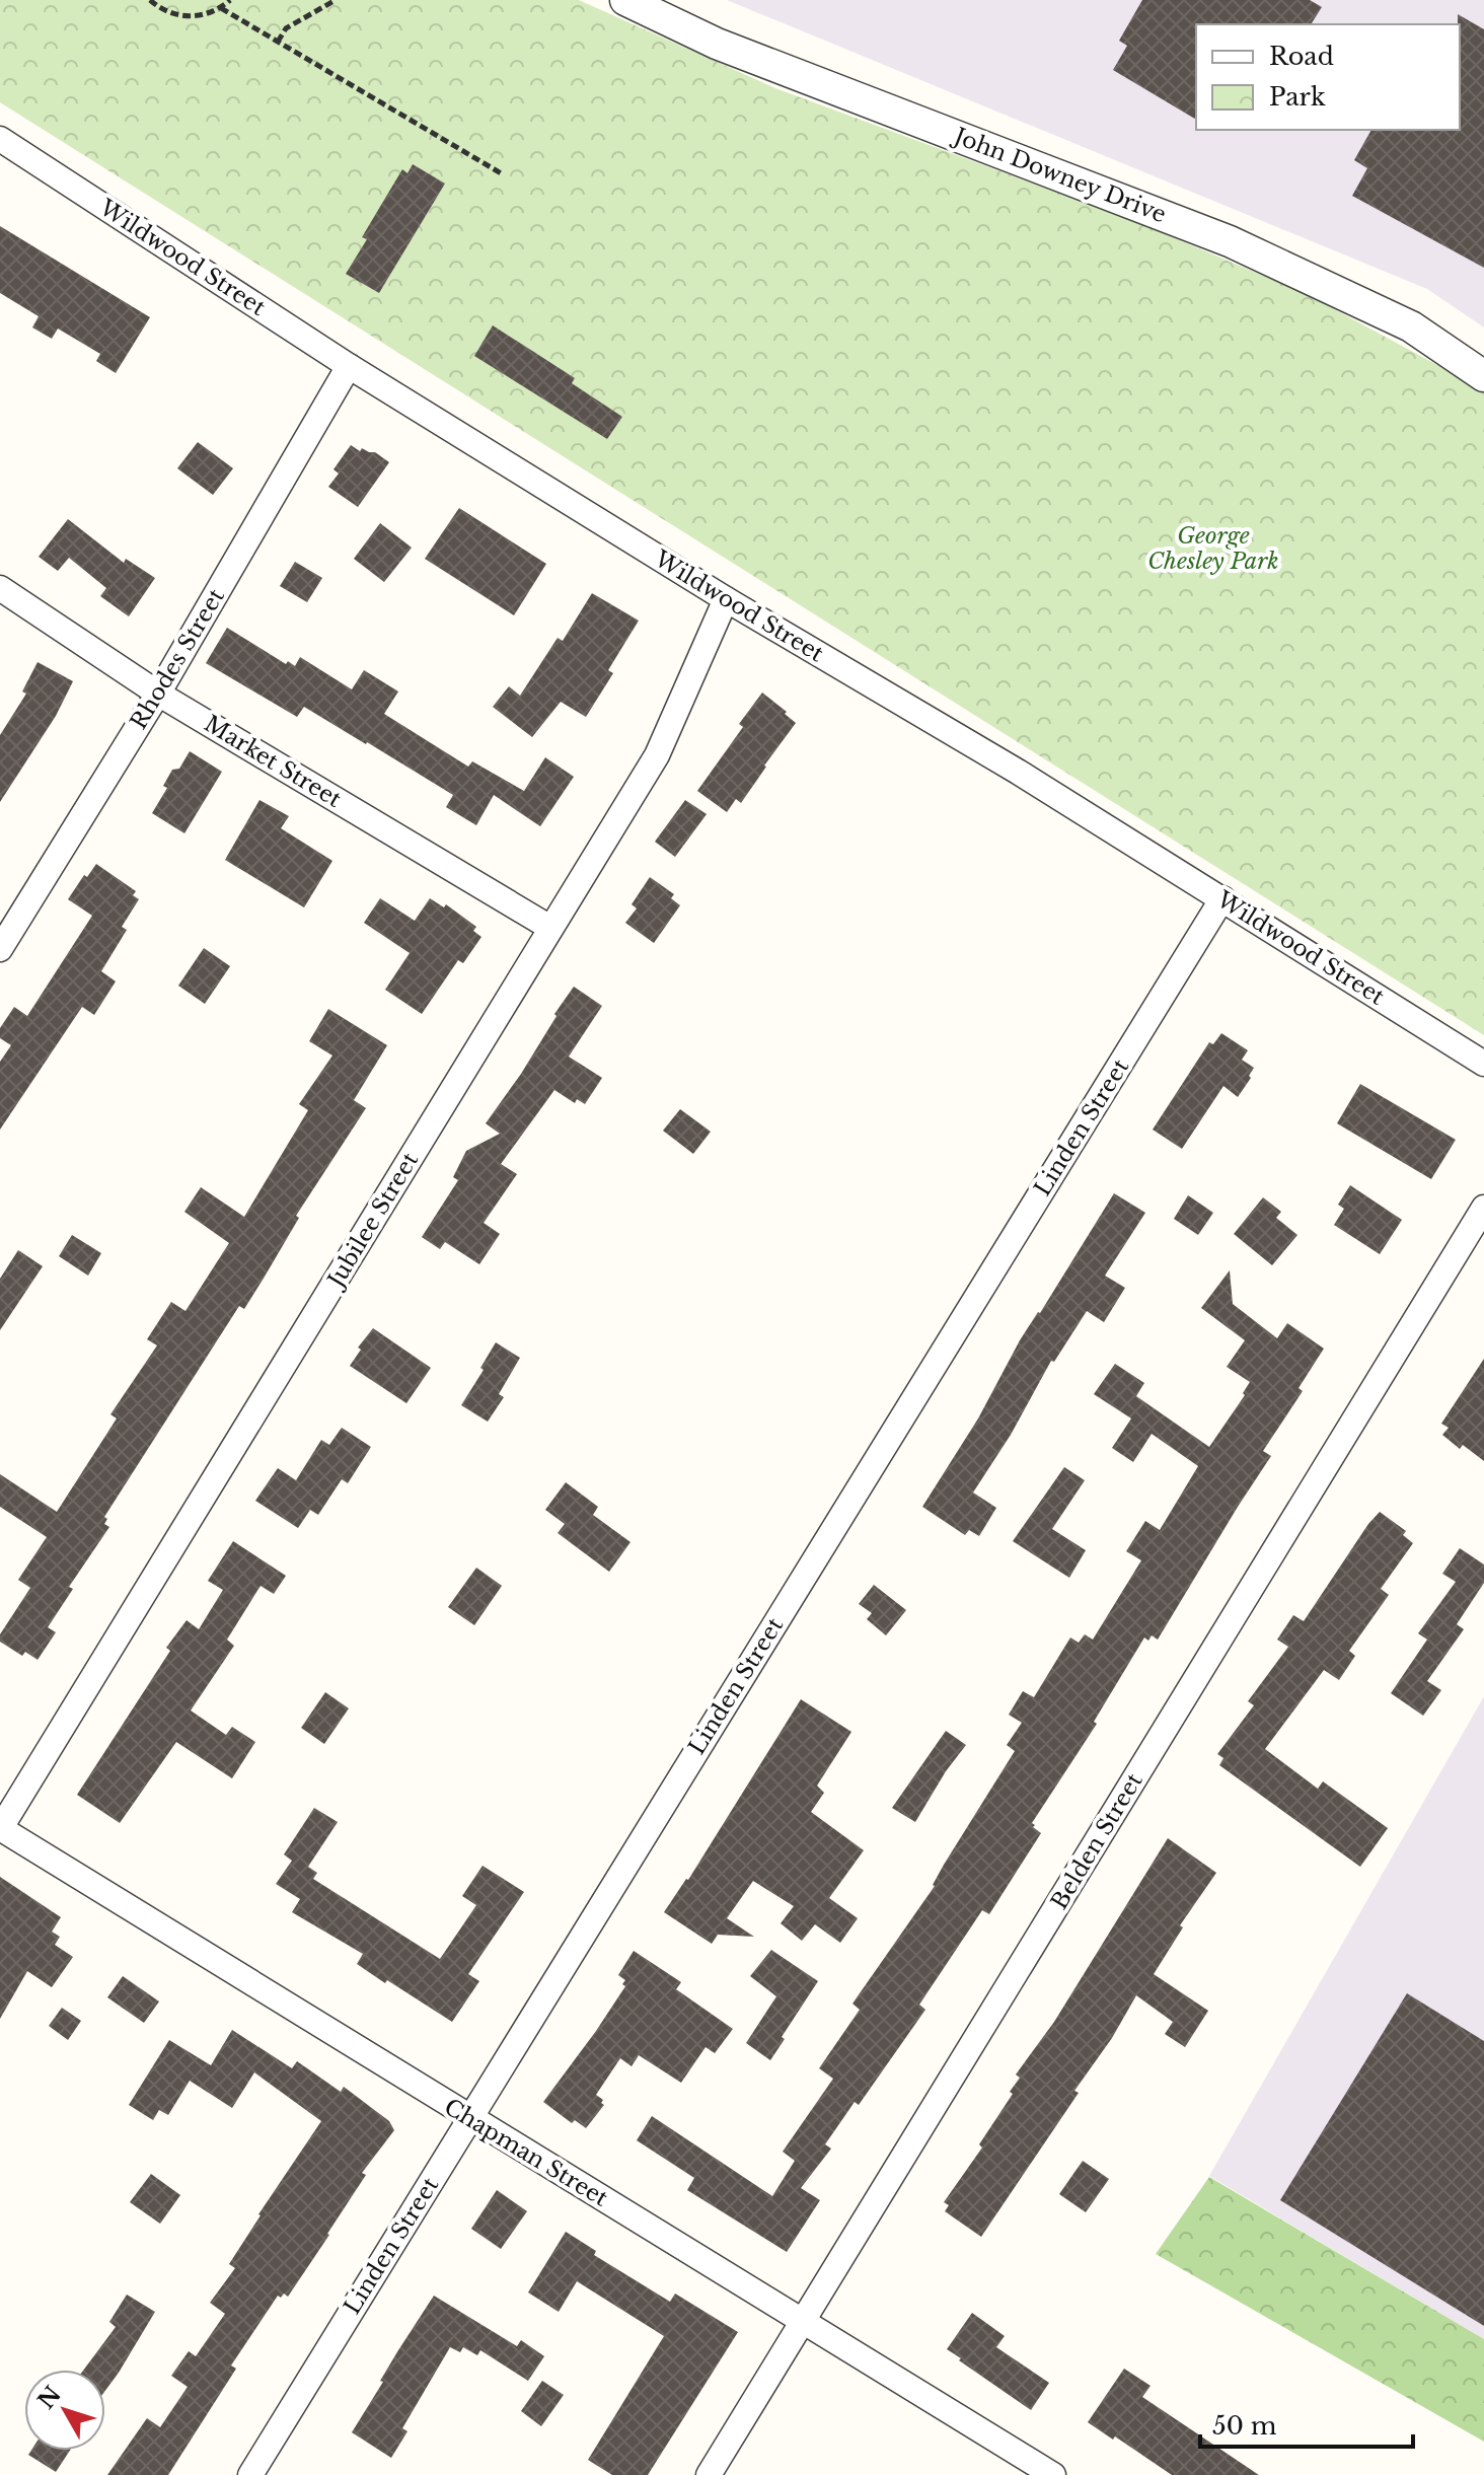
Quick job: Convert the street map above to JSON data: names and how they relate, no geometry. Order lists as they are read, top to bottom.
{
  "streets": {
    "street": [
      "John Downey Drive",
      "Wildwood Street",
      "Rhodes Street",
      "Market Street",
      "Linden Street",
      "Jubilee Street",
      "Belden Street",
      "Chapman Street"
    ]
  },
  "crossings": [
    ["Wildwood Street", "Rhodes Street"],
    ["Wildwood Street", "Linden Street"],
    ["Wildwood Street", "Jubilee Street"],
    ["Rhodes Street", "Market Street"],
    ["Market Street", "Jubilee Street"],
    ["Linden Street", "Chapman Street"],
    ["Jubilee Street", "Chapman Street"],
    ["Belden Street", "Chapman Street"]
  ],
  "parks": ["George Chesley Park"],
  "legend": ["Road", "Park"],
  "scale_bar": "50 m",
  "north": "top left"
}
